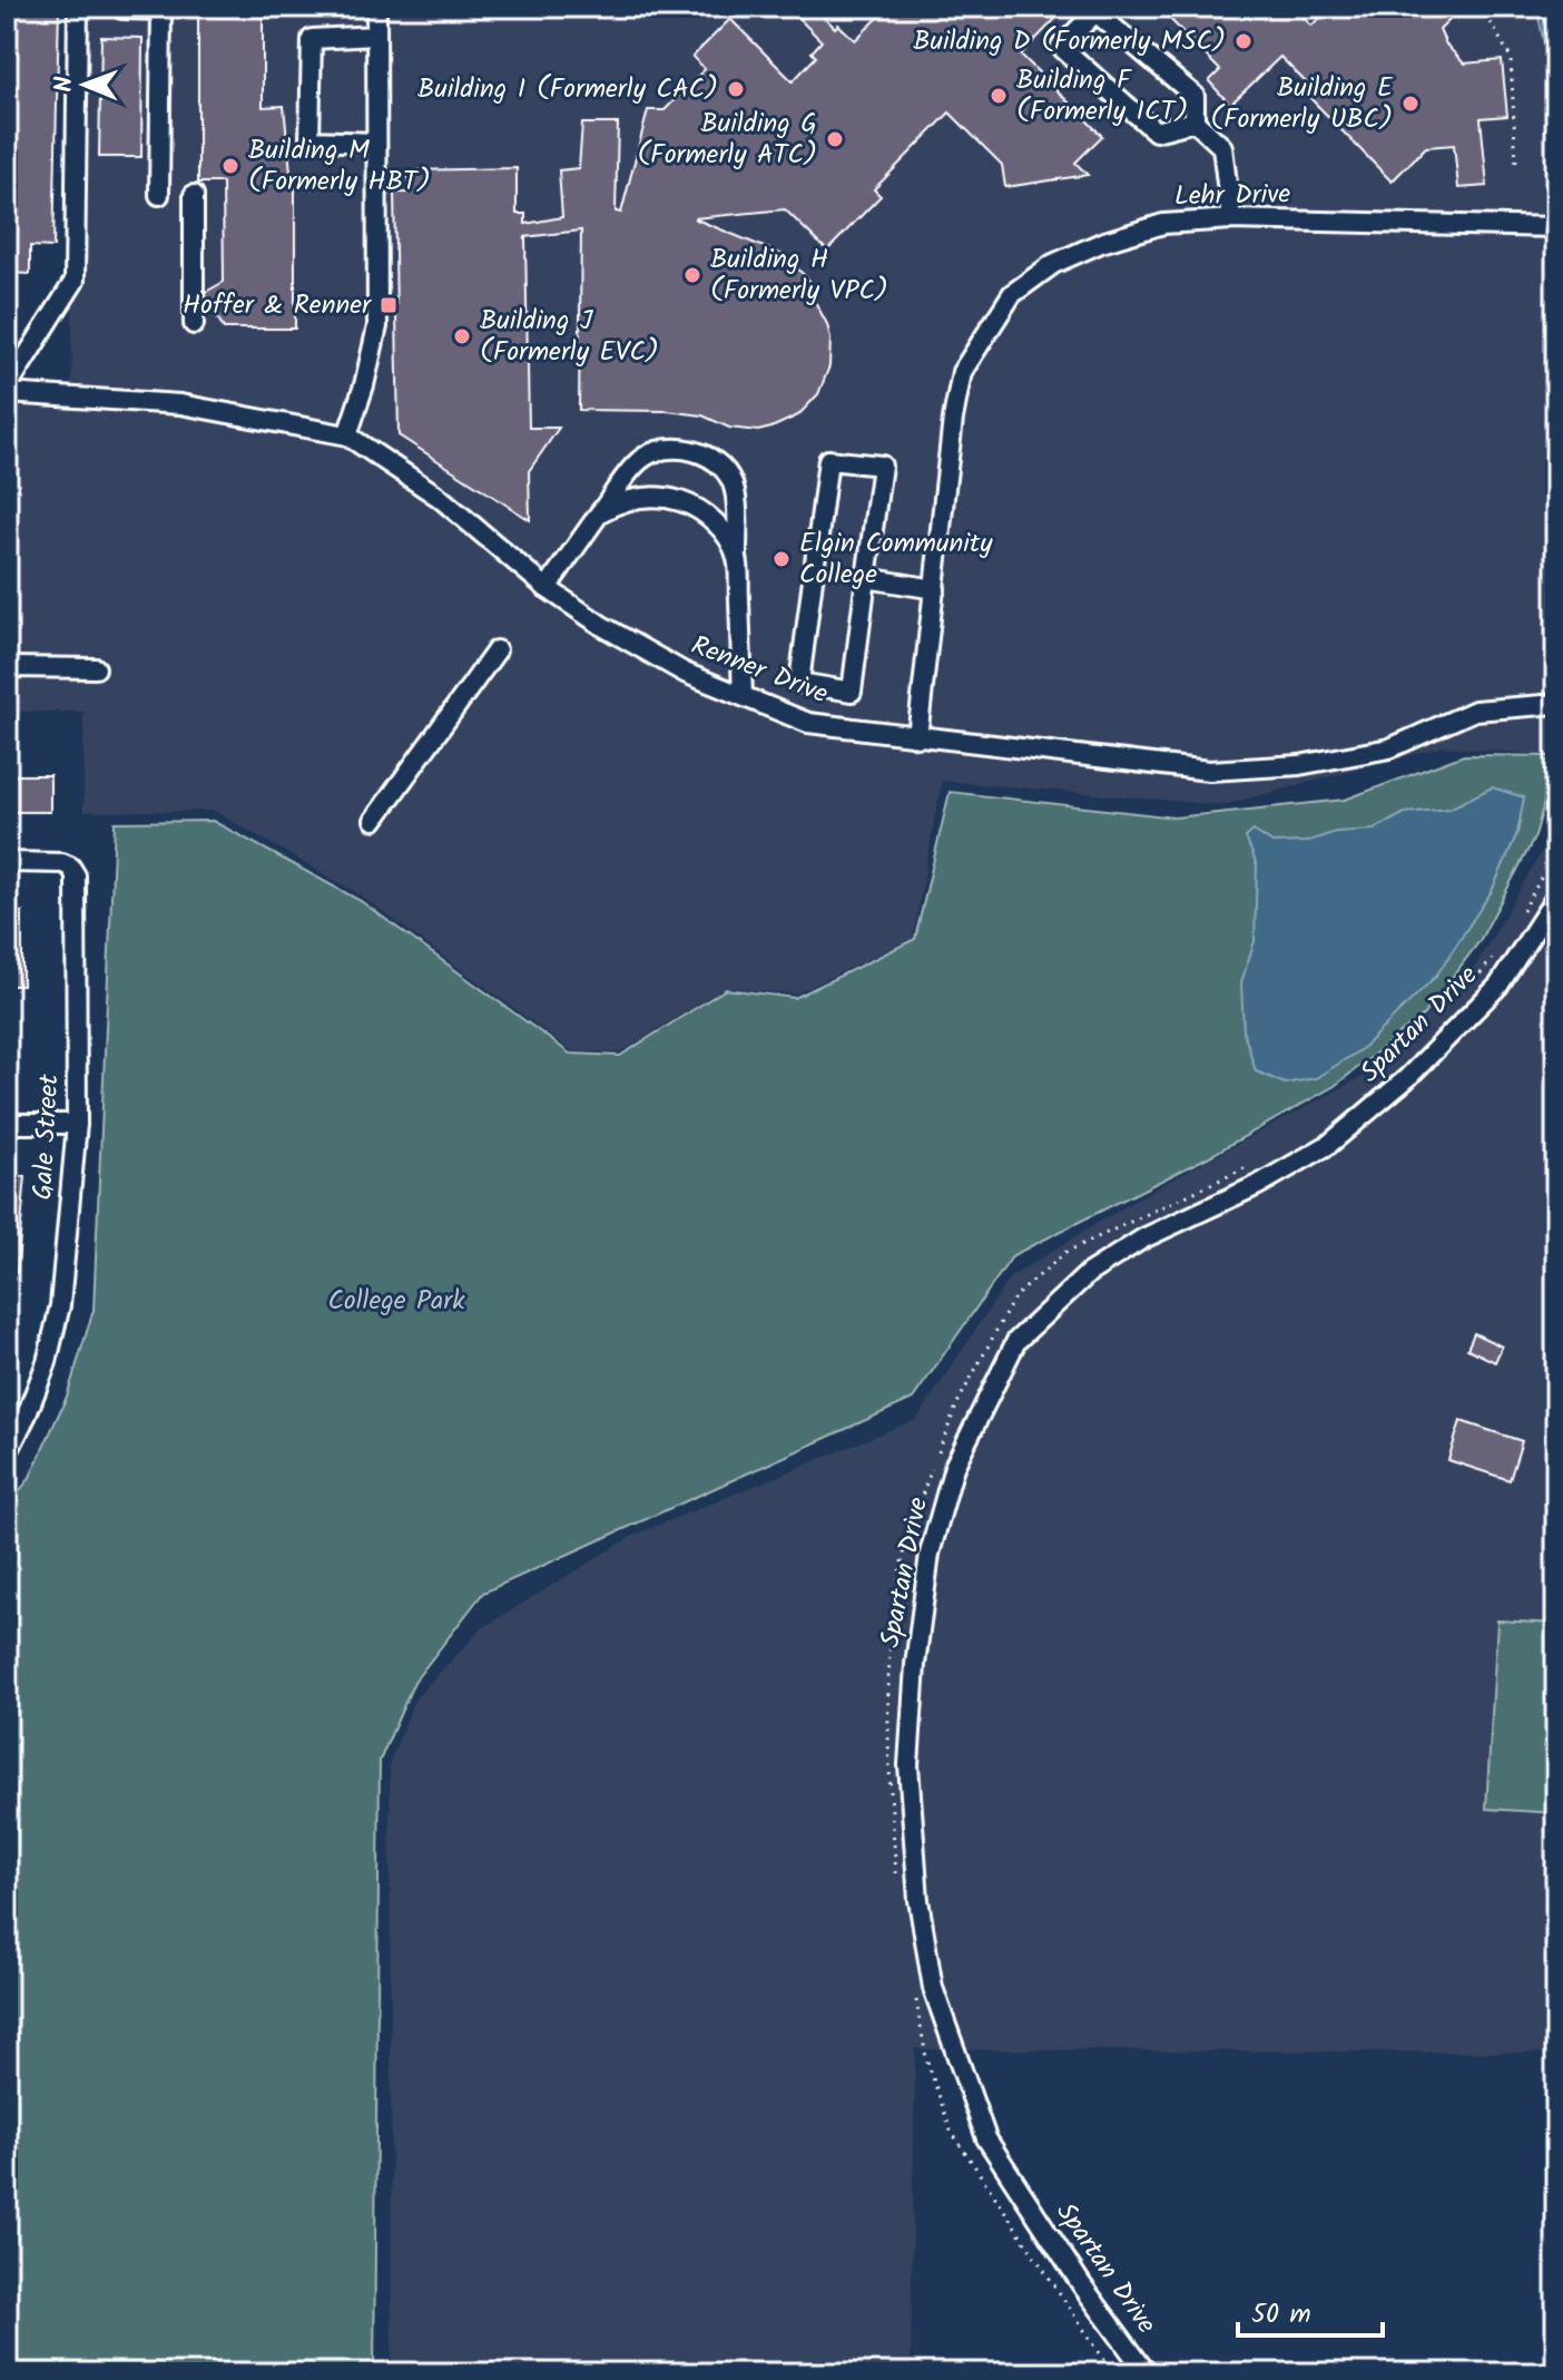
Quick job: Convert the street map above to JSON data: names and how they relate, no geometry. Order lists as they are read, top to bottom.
{
  "streets": {
    "street": [
      "Lehr Drive",
      "Renner Drive",
      "Spartan Drive",
      "Gale Street"
    ]
  },
  "crossings": [
    ["Lehr Drive", "Renner Drive"]
  ],
  "parks": ["College Park"],
  "places": {
    "other": [
      "Building D (Formerly MSC)",
      "Building I (Formerly CAC)",
      "Building F (Formerly ICT)",
      "Building E (Formerly UBC)",
      "Building G (Formerly ATC)",
      "Building M (Formerly HBT)",
      "Building H (Formerly VPC)",
      "Building J (Formerly EVC)",
      "Elgin Community College"
    ],
    "transit": ["Hoffer & Renner"]
  },
  "scale_bar": "50 m",
  "north": "left"
}
